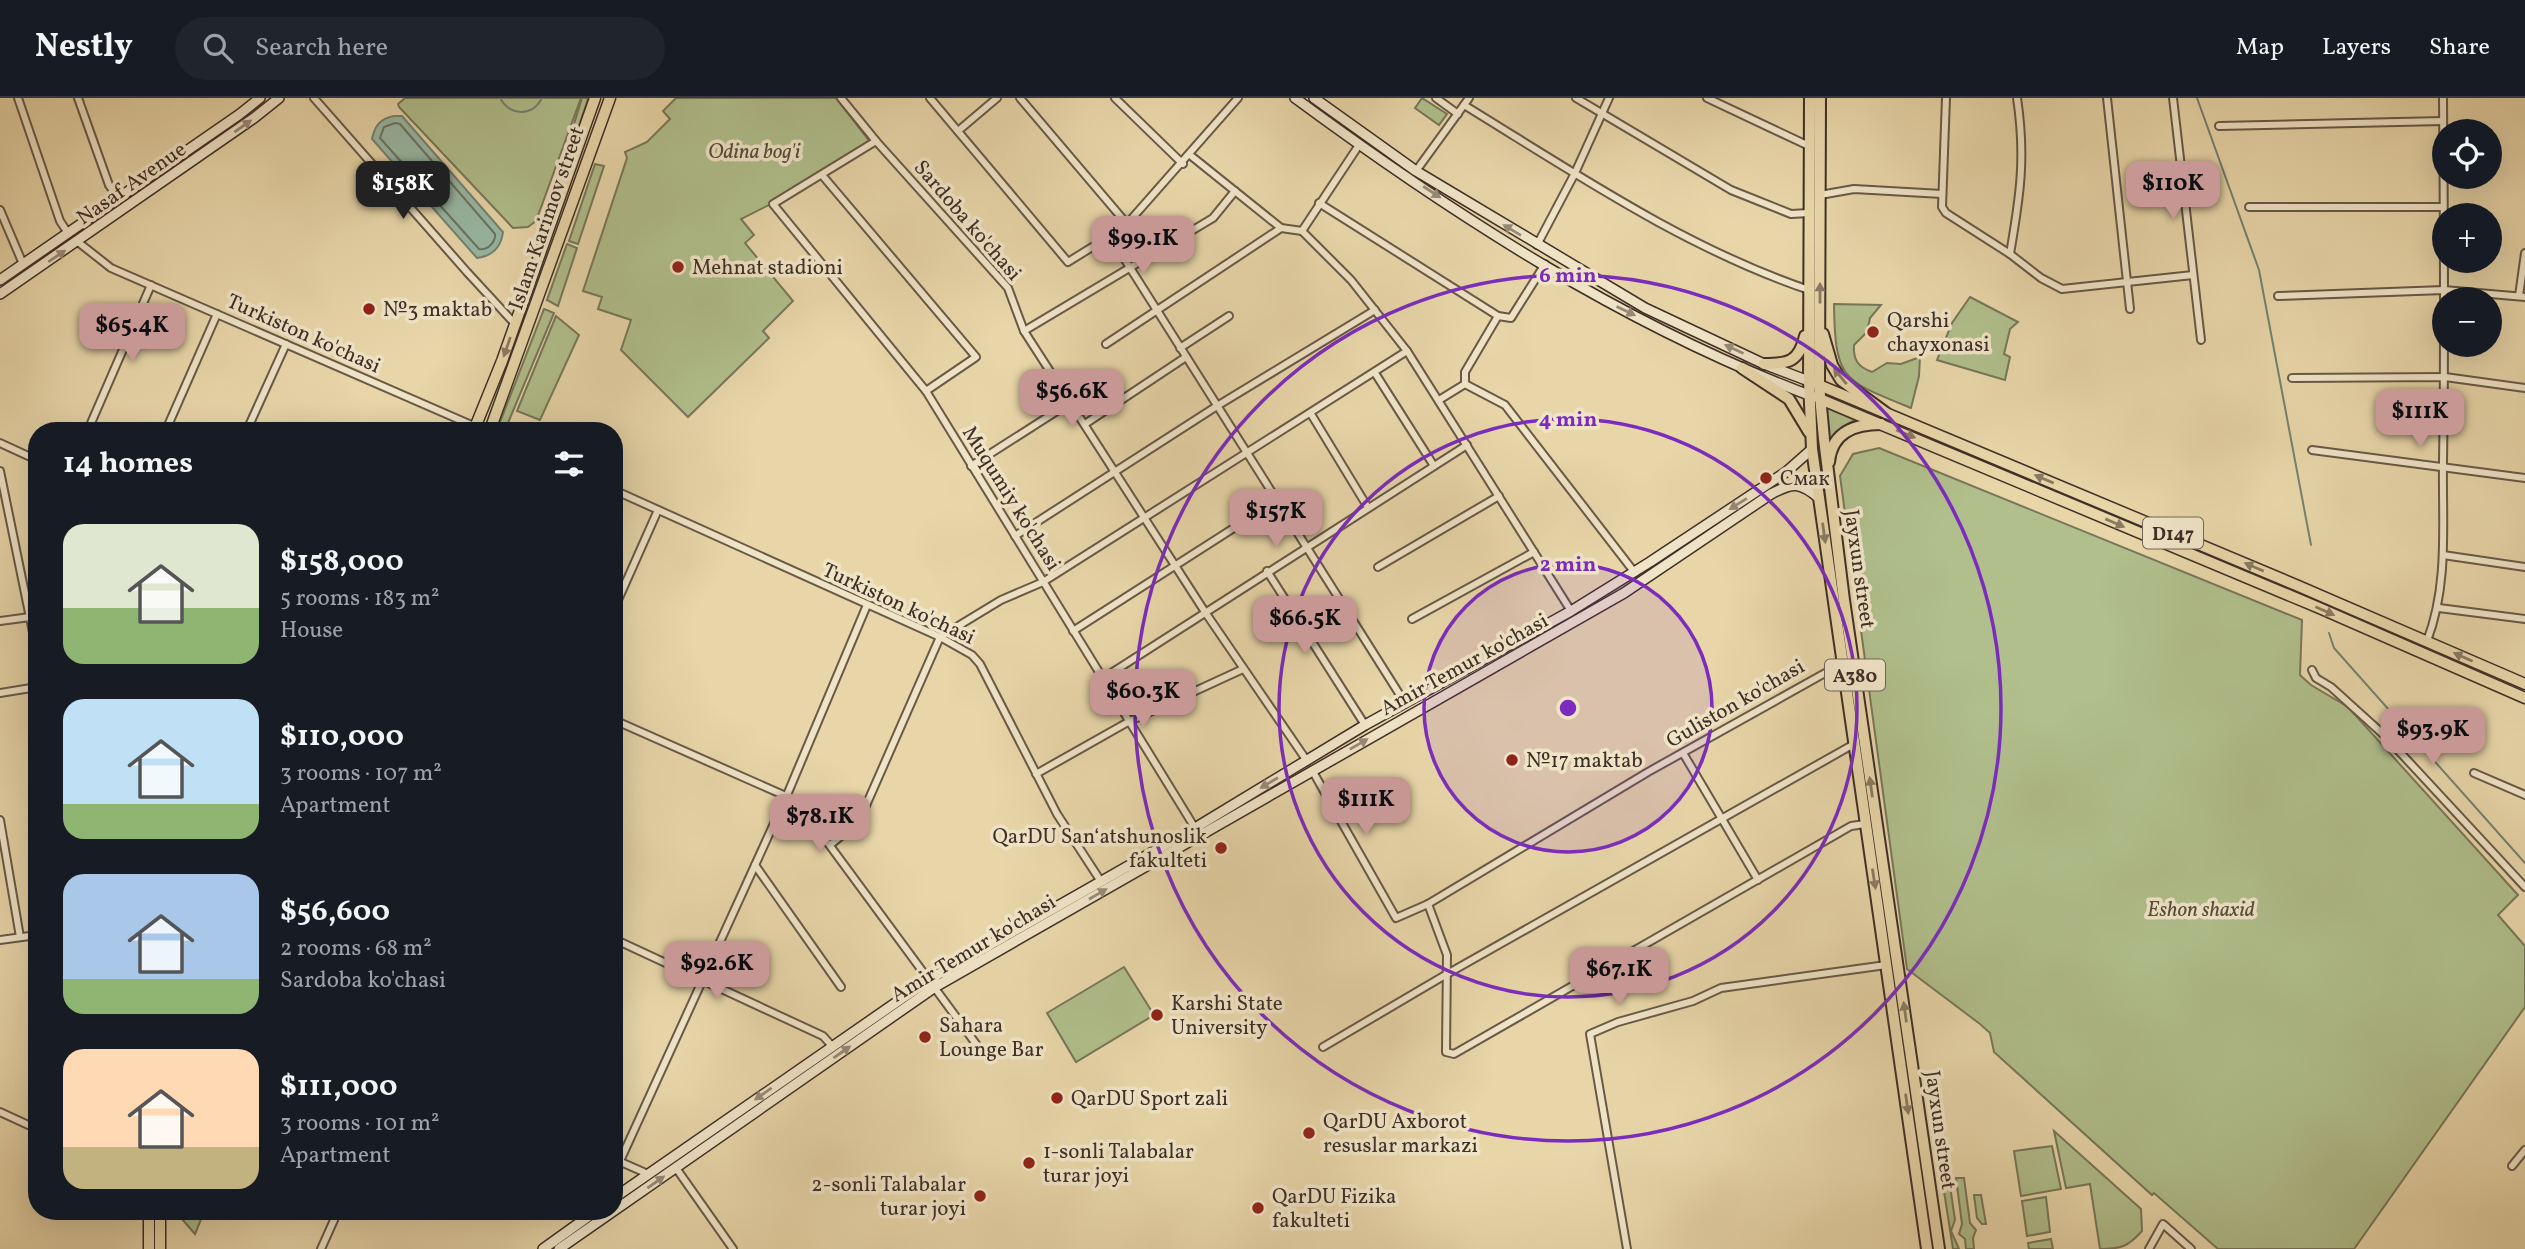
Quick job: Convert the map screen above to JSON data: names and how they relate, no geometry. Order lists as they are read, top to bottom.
{
  "streets": {
    "highway": ["Jayxun street", "A380"],
    "main road": [
      "Nasaf Avenue",
      "Islam Karimov street",
      "D147",
      "Amir Temur ko'chasi"
    ],
    "street": [
      "Sardoba ko'chasi",
      "Turkiston ko'chasi",
      "Muqumiy ko'chasi",
      "Guliston ko'chasi"
    ]
  },
  "crossings": [
    ["Nasaf Avenue", "Turkiston ko'chasi"],
    ["Sardoba ko'chasi", "Amir Temur ko'chasi"],
    ["Turkiston ko'chasi", "Amir Temur ko'chasi"],
    ["Muqumiy ko'chasi", "Amir Temur ko'chasi"],
    ["D147", "Jayxun street"],
    ["Jayxun street", "Amir Temur ko'chasi"],
    ["Jayxun street", "Guliston ko'chasi"],
    ["Amir Temur ko'chasi", "Guliston ko'chasi"]
  ],
  "parks": ["Odina bog'i", "Eshon shaxid"],
  "places": [
    "Mehnat stadioni",
    "№3 maktab",
    "Qarshi chayxonasi",
    "Смак",
    "№17 maktab",
    "QarDU San‘atshunoslik fakulteti",
    "Karshi State University",
    "Sahara Lounge Bar",
    "QarDU Sport zali",
    "QarDU Axborot resuslar markazi",
    "1-sonli Talabalar turar joyi",
    "2-sonli Talabalar turar joyi",
    "QarDU Fizika fakulteti"
  ],
  "page": {
    "header": "Nestly",
    "search": "Search here",
    "nav": ["Map", "Layers", "Share"],
    "map_buttons": ["+", "−"],
    "price": [
      "$158K",
      "$110K",
      "$99.1K",
      "$65.4K",
      "$56.6K",
      "$111K",
      "$157K",
      "$66.5K",
      "$60.3K",
      "$93.9K",
      "$111K",
      "$78.1K",
      "$92.6K",
      "$67.1K"
    ],
    "heading": "14 homes",
    "list": [
      {
        "name": "$158,000",
        "note": "5 rooms · 183 m² · House"
      },
      {
        "name": "$110,000",
        "note": "3 rooms · 107 m² · Apartment"
      },
      {
        "name": "$56,600",
        "note": "2 rooms · 68 m² · Sardoba ko'chasi"
      },
      {
        "name": "$111,000",
        "note": "3 rooms · 101 m² · Apartment"
      }
    ]
  },
  "rings": ["6 min", "4 min", "2 min"]
}
